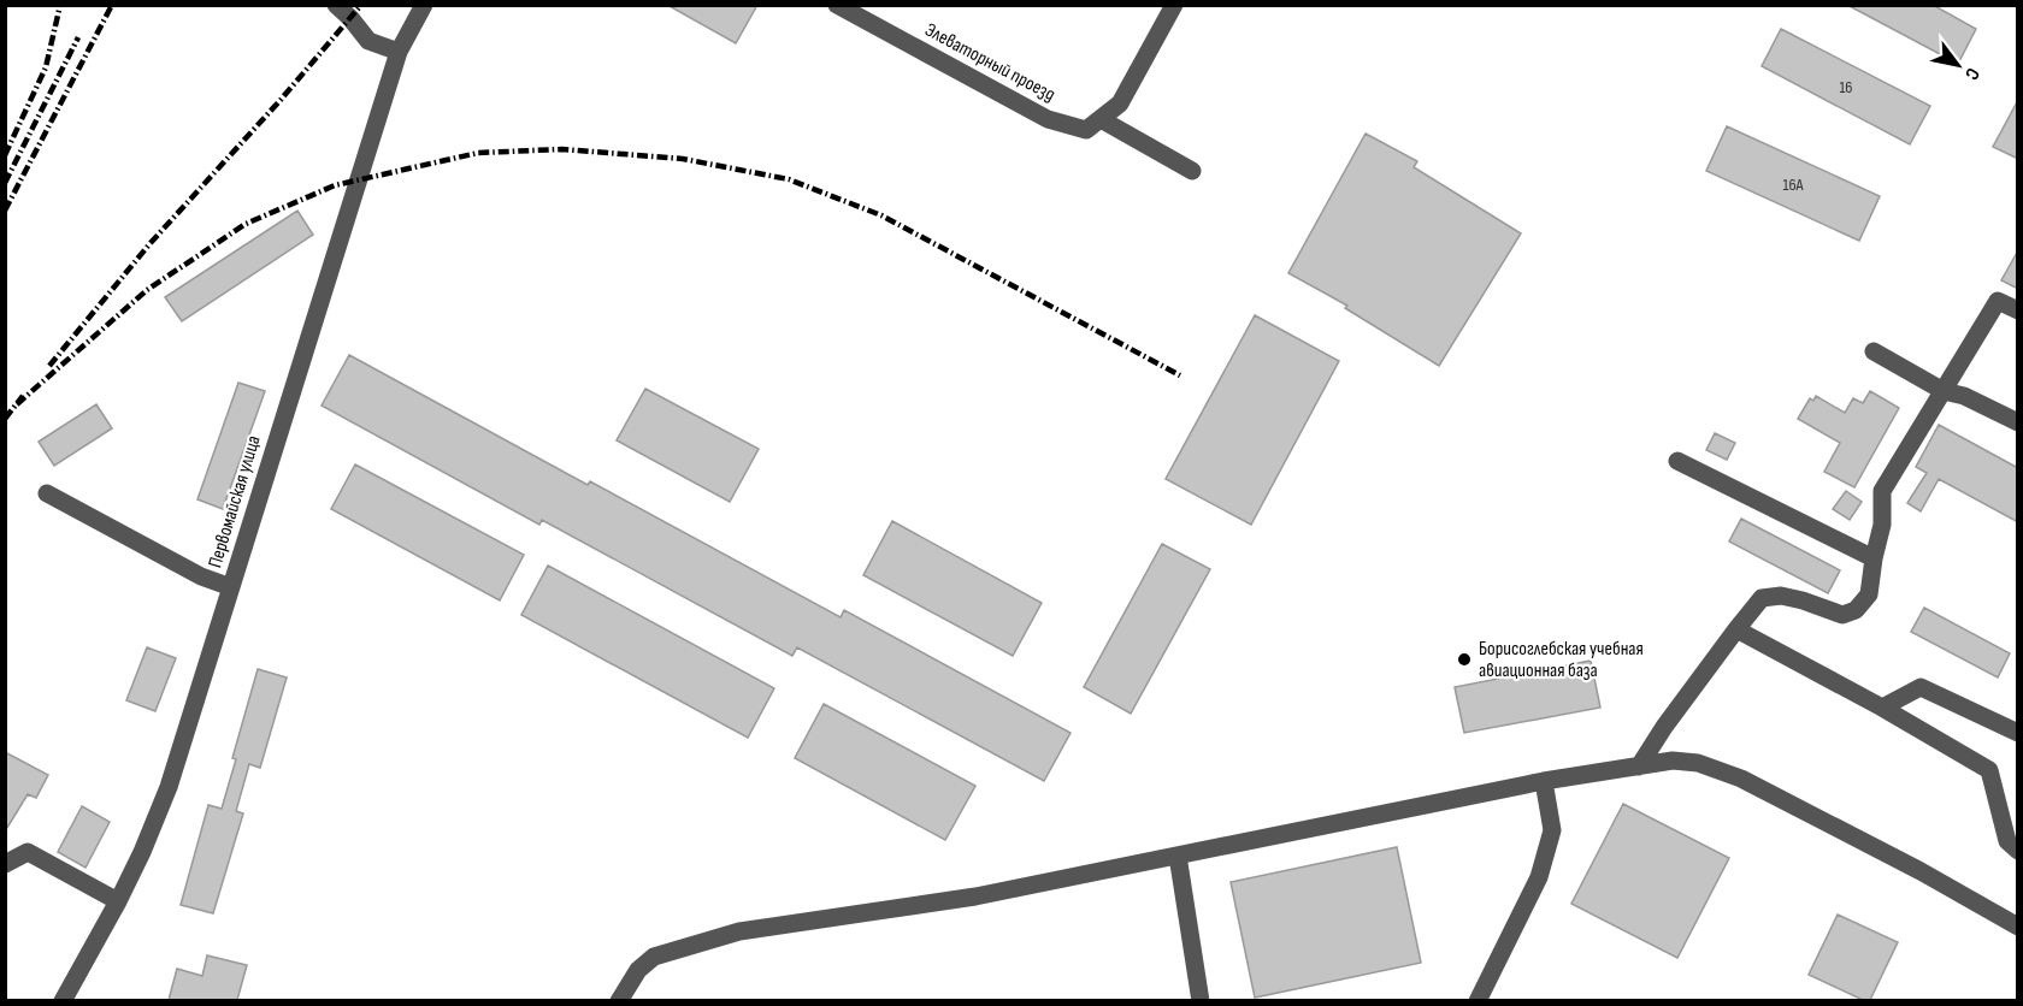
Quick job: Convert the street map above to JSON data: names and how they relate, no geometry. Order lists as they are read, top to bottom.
{
  "streets": {
    "street": ["Элеваторный проезд", "Первомайская улица"]
  },
  "places": ["Борисоглебская учебная авиационная база"],
  "house_numbers": ["16", "16А"],
  "north": "bottom right"
}
